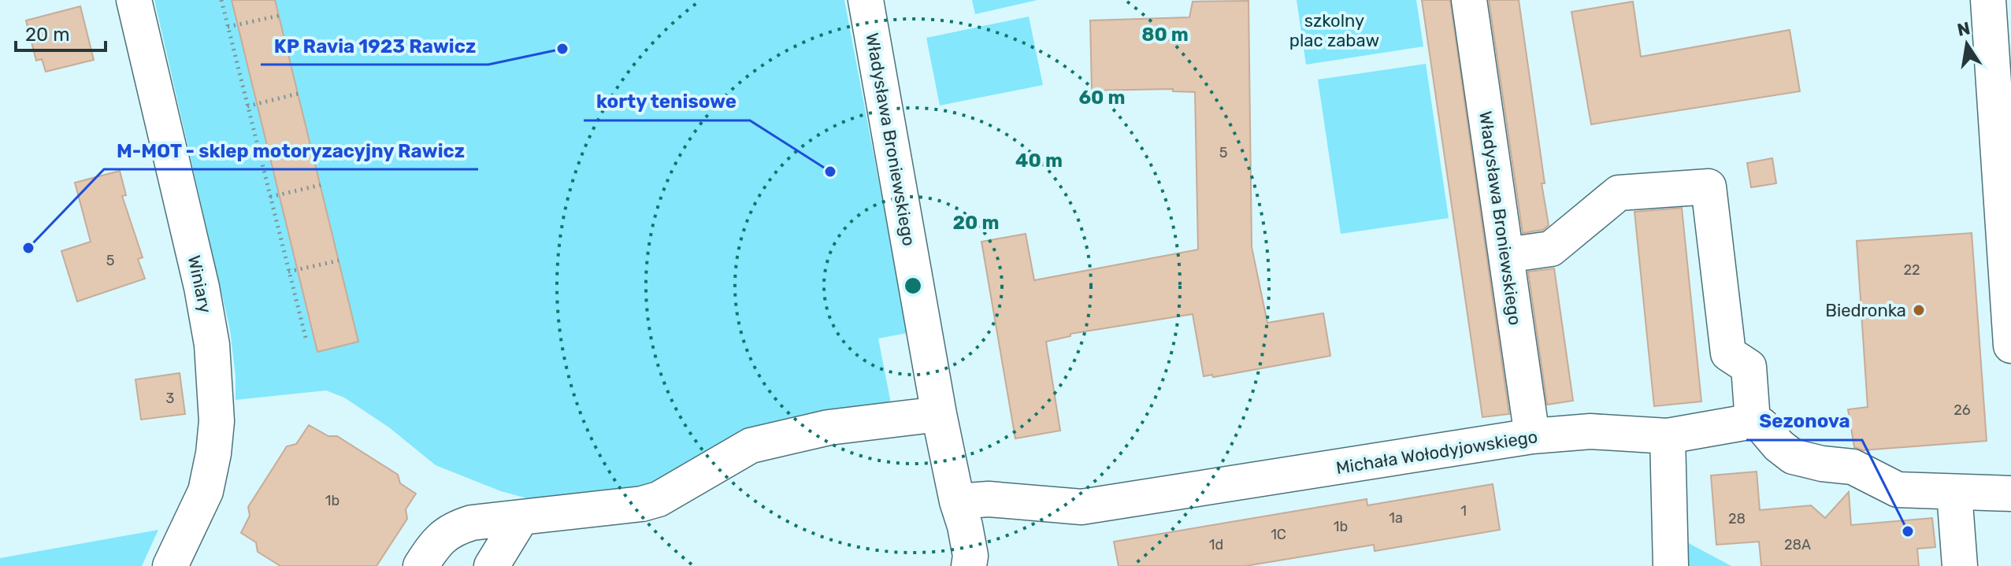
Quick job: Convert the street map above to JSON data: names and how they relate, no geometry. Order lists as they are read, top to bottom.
{
  "streets": {
    "street": ["Władysława Broniewskiego", "Winiary", "Michała Wołodyjowskiego"]
  },
  "crossings": [
    ["Władysława Broniewskiego", "Michała Wołodyjowskiego"]
  ],
  "parks": ["szkolny plac zabaw"],
  "places": [
    "KP Ravia 1923 Rawicz",
    "korty tenisowe",
    "M-MOT - sklep motoryzacyjny Rawicz",
    "Biedronka",
    "Sezonova"
  ],
  "house_numbers": [
    "5",
    "5",
    "22",
    "3",
    "26",
    "1b",
    "1",
    "1a",
    "28",
    "1b",
    "1C",
    "1d",
    "28A"
  ],
  "scale_bar": "20 m",
  "north": "top",
  "rings": [
    "80 m",
    "60 m",
    "40 m",
    "20 m"
  ]
}
